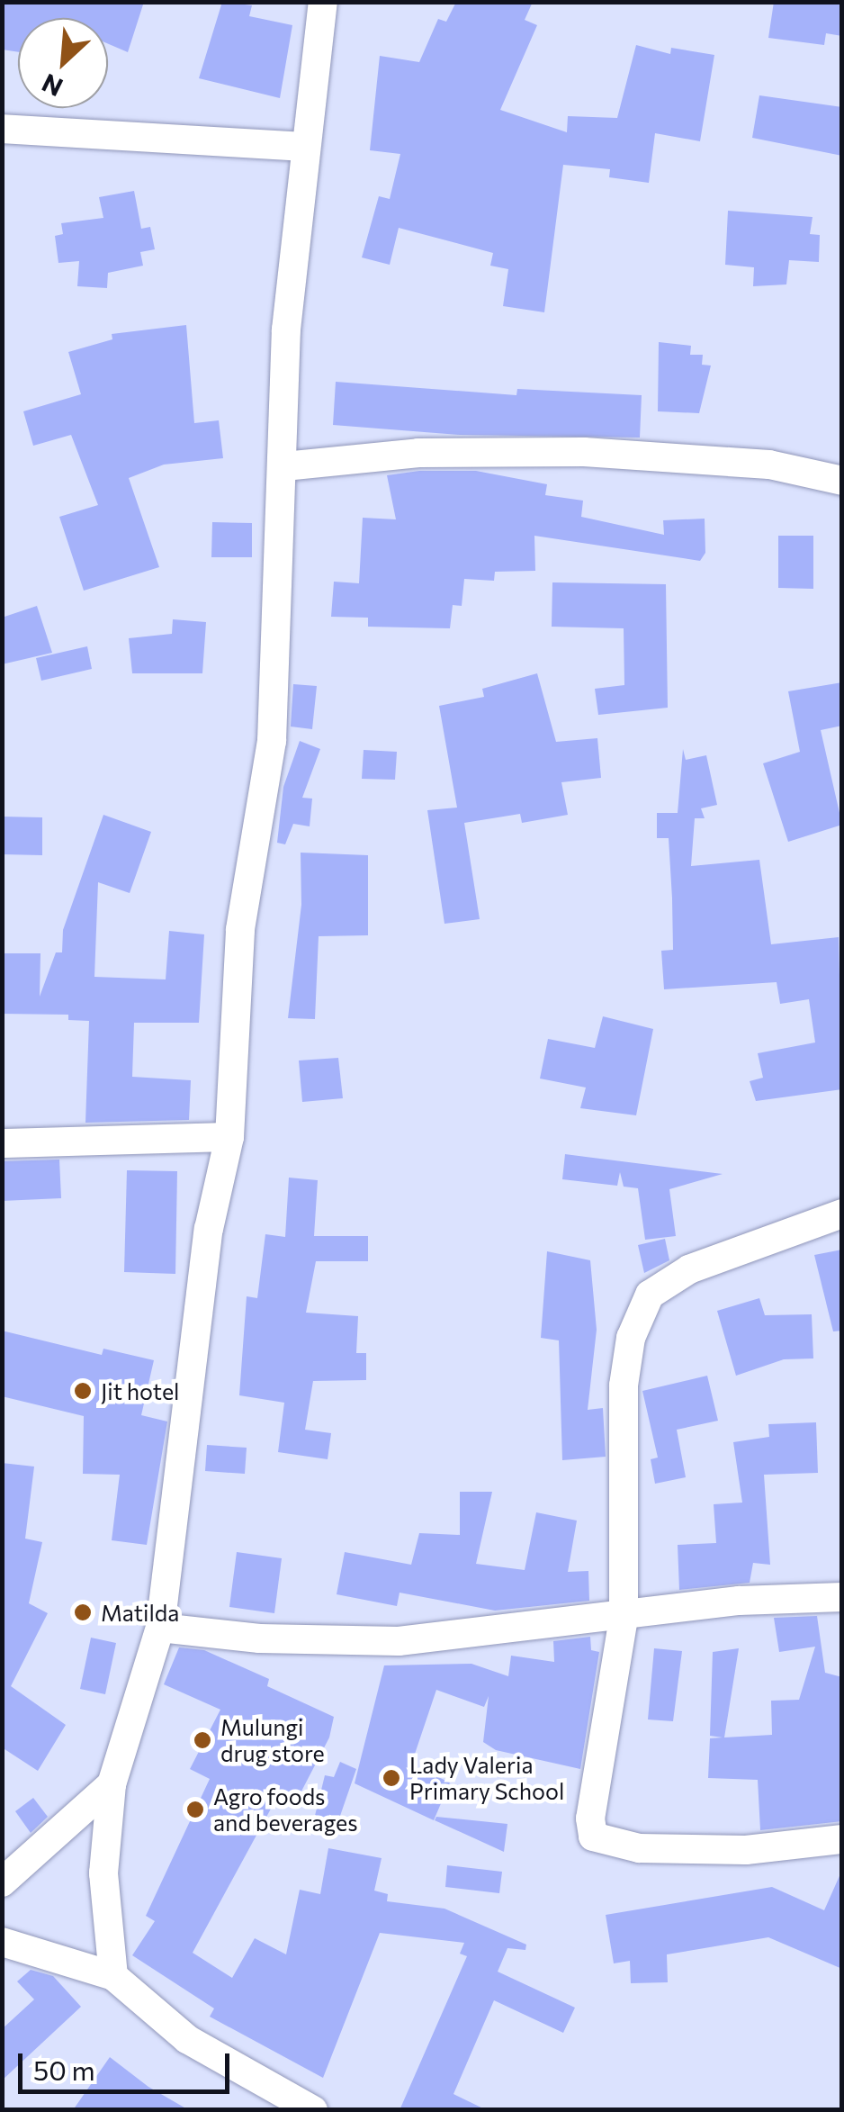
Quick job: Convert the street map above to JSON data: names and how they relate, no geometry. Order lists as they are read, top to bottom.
{
  "places": [
    "Jit hotel",
    "Matilda",
    "Mulungi drug store",
    "Lady Valeria Primary School",
    "Agro foods and beverages"
  ],
  "scale_bar": "50 m",
  "north": "bottom left"
}
